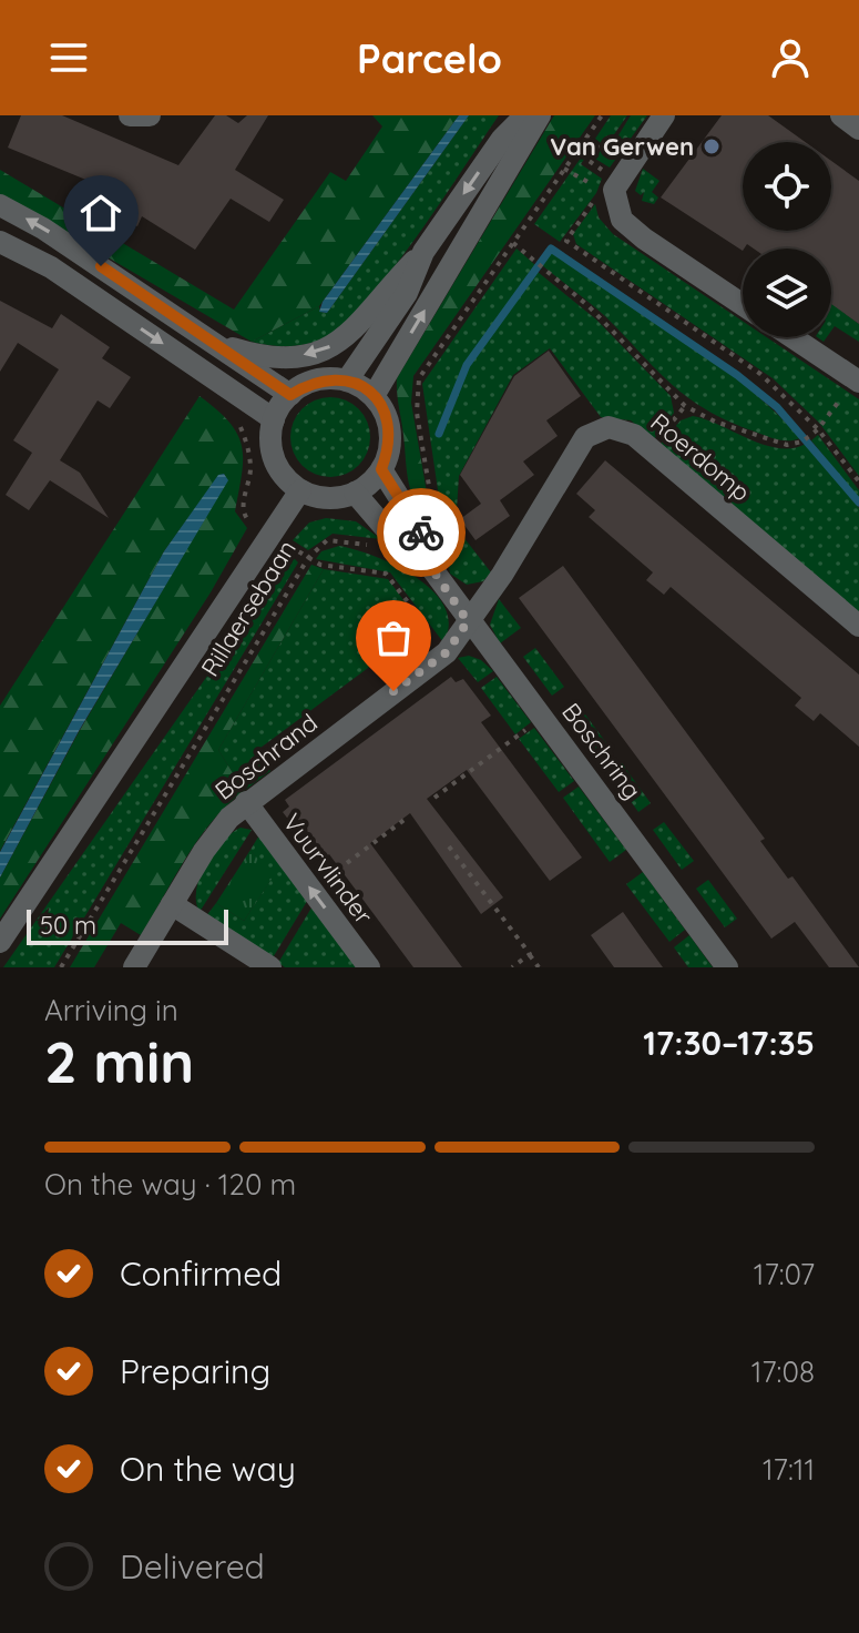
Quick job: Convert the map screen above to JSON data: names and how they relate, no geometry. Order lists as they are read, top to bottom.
{
  "streets": {
    "street": [
      "Roerdomp",
      "Rillaersebaan",
      "Boschring",
      "Boschrand",
      "Vuurvlinder"
    ]
  },
  "crossings": [
    ["Roerdomp", "Boschring"],
    ["Roerdomp", "Boschrand"],
    ["Rillaersebaan", "Boschring"],
    ["Boschring", "Boschrand"],
    ["Boschrand", "Vuurvlinder"]
  ],
  "places": ["Van Gerwen"],
  "scale_bar": "50 m",
  "page": {
    "header": "Parcelo",
    "scale": "50 m",
    "heading": ["2 min", "Arriving in", "17:30–17:35"],
    "bar": "On the way · 120 m",
    "list": [
      ["Confirmed", "17:07"],
      ["Preparing", "17:08"],
      ["On the way", "17:11"],
      "Delivered"
    ]
  }
}
